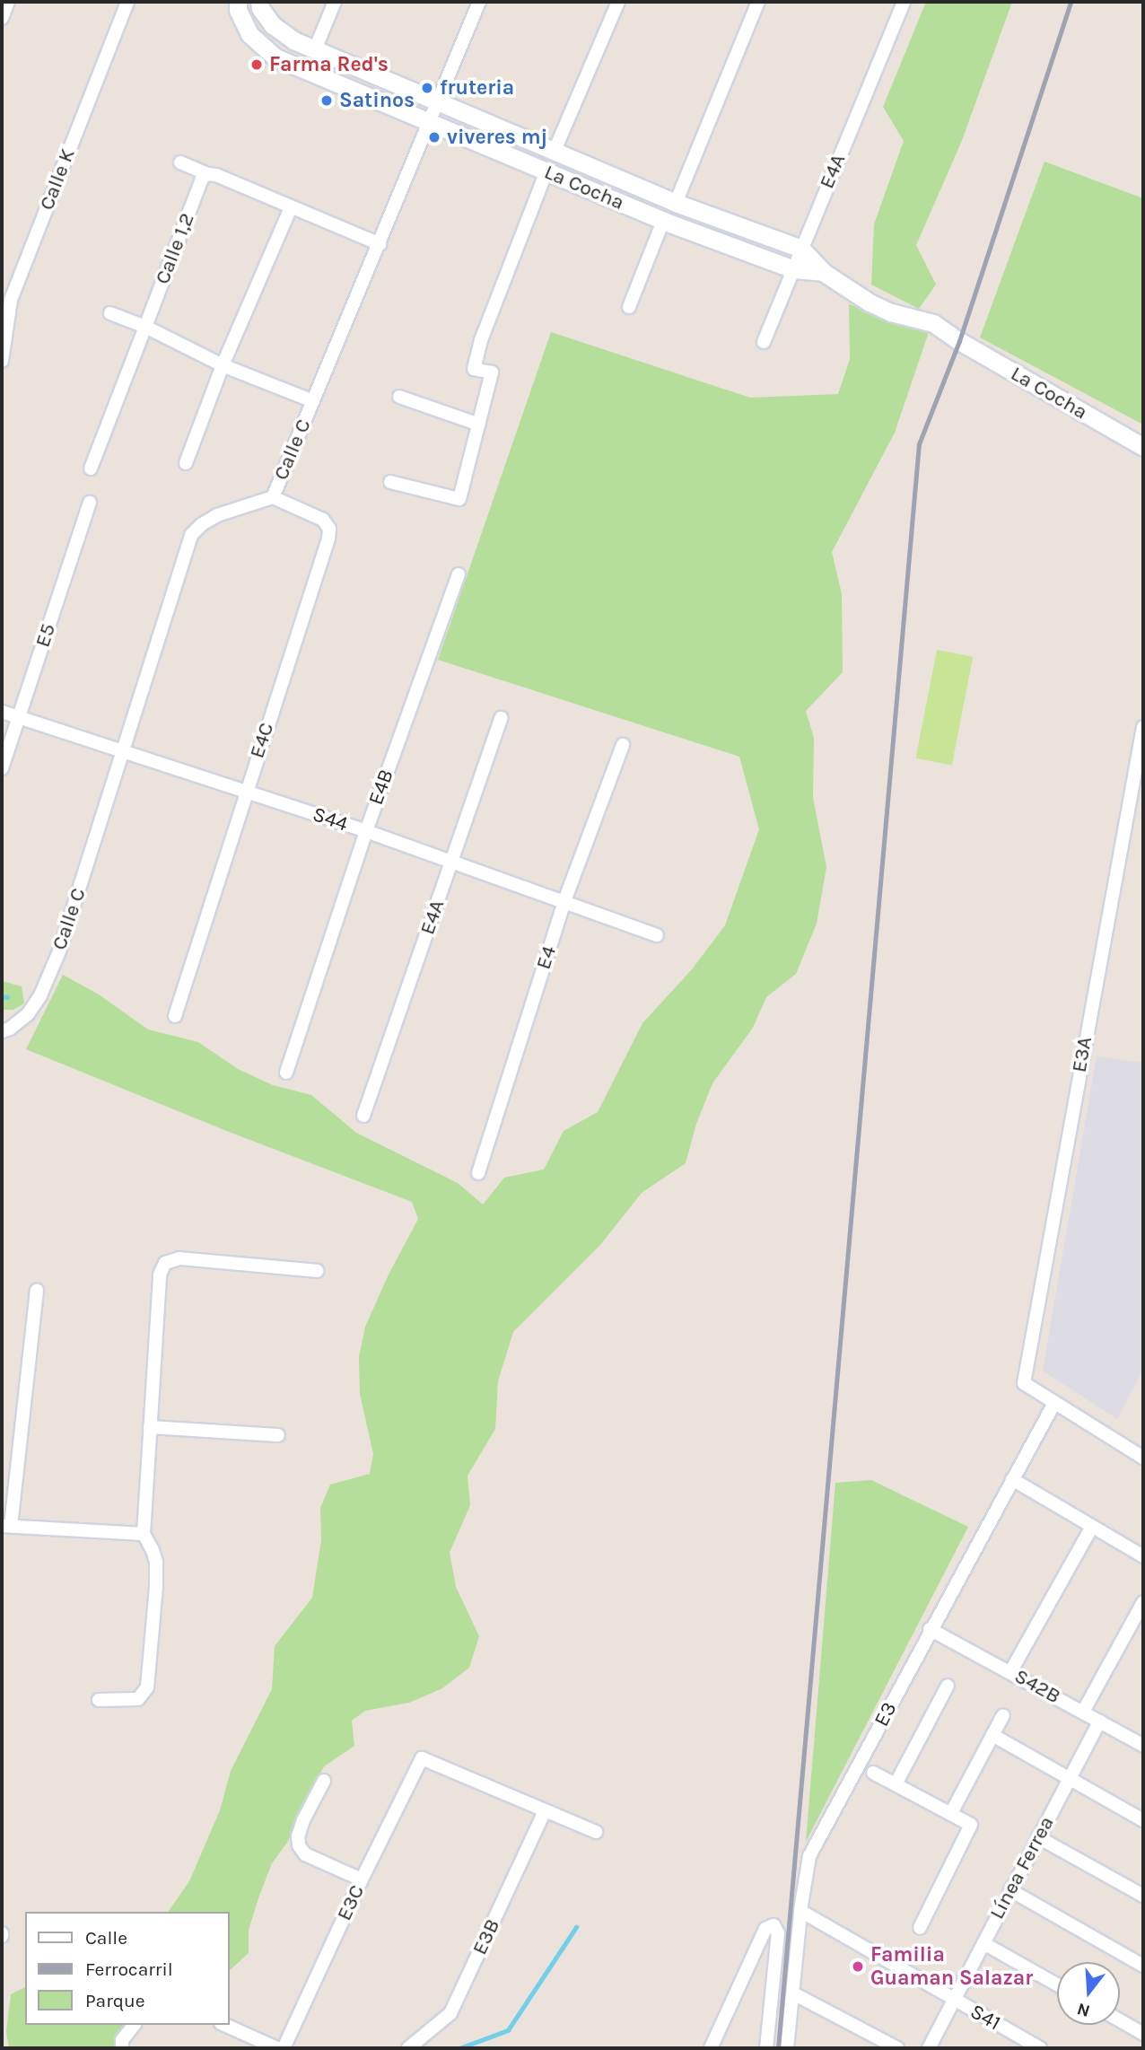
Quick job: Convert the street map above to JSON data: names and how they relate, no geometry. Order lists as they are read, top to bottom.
{
  "streets": {
    "street": [
      "E4A",
      "Calle K",
      "La Cocha",
      "Calle 1,2",
      "Calle C",
      "E5",
      "E4C",
      "E4B",
      "S44",
      "E4",
      "E3A",
      "S42B",
      "E3",
      "Línea Ferrea",
      "E3C",
      "E3B",
      "S41"
    ]
  },
  "crossings": [
    ["E4A", "La Cocha"],
    ["E4A", "S44"],
    ["La Cocha", "Calle C"],
    ["Calle C", "E4C"],
    ["Calle C", "S44"],
    ["E5", "S44"],
    ["E4C", "S44"],
    ["E4B", "S44"],
    ["S44", "E4"],
    ["E3A", "E3"],
    ["S42B", "E3"],
    ["S42B", "Línea Ferrea"],
    ["E3", "S41"],
    ["Línea Ferrea", "S41"],
    ["E3C", "E3B"]
  ],
  "places": [
    "Farma Red's",
    "fruteria",
    "Satinos",
    "viveres mj",
    "Familia Guaman Salazar"
  ],
  "legend": ["Calle", "Ferrocarril", "Parque"],
  "north": "bottom"
}
